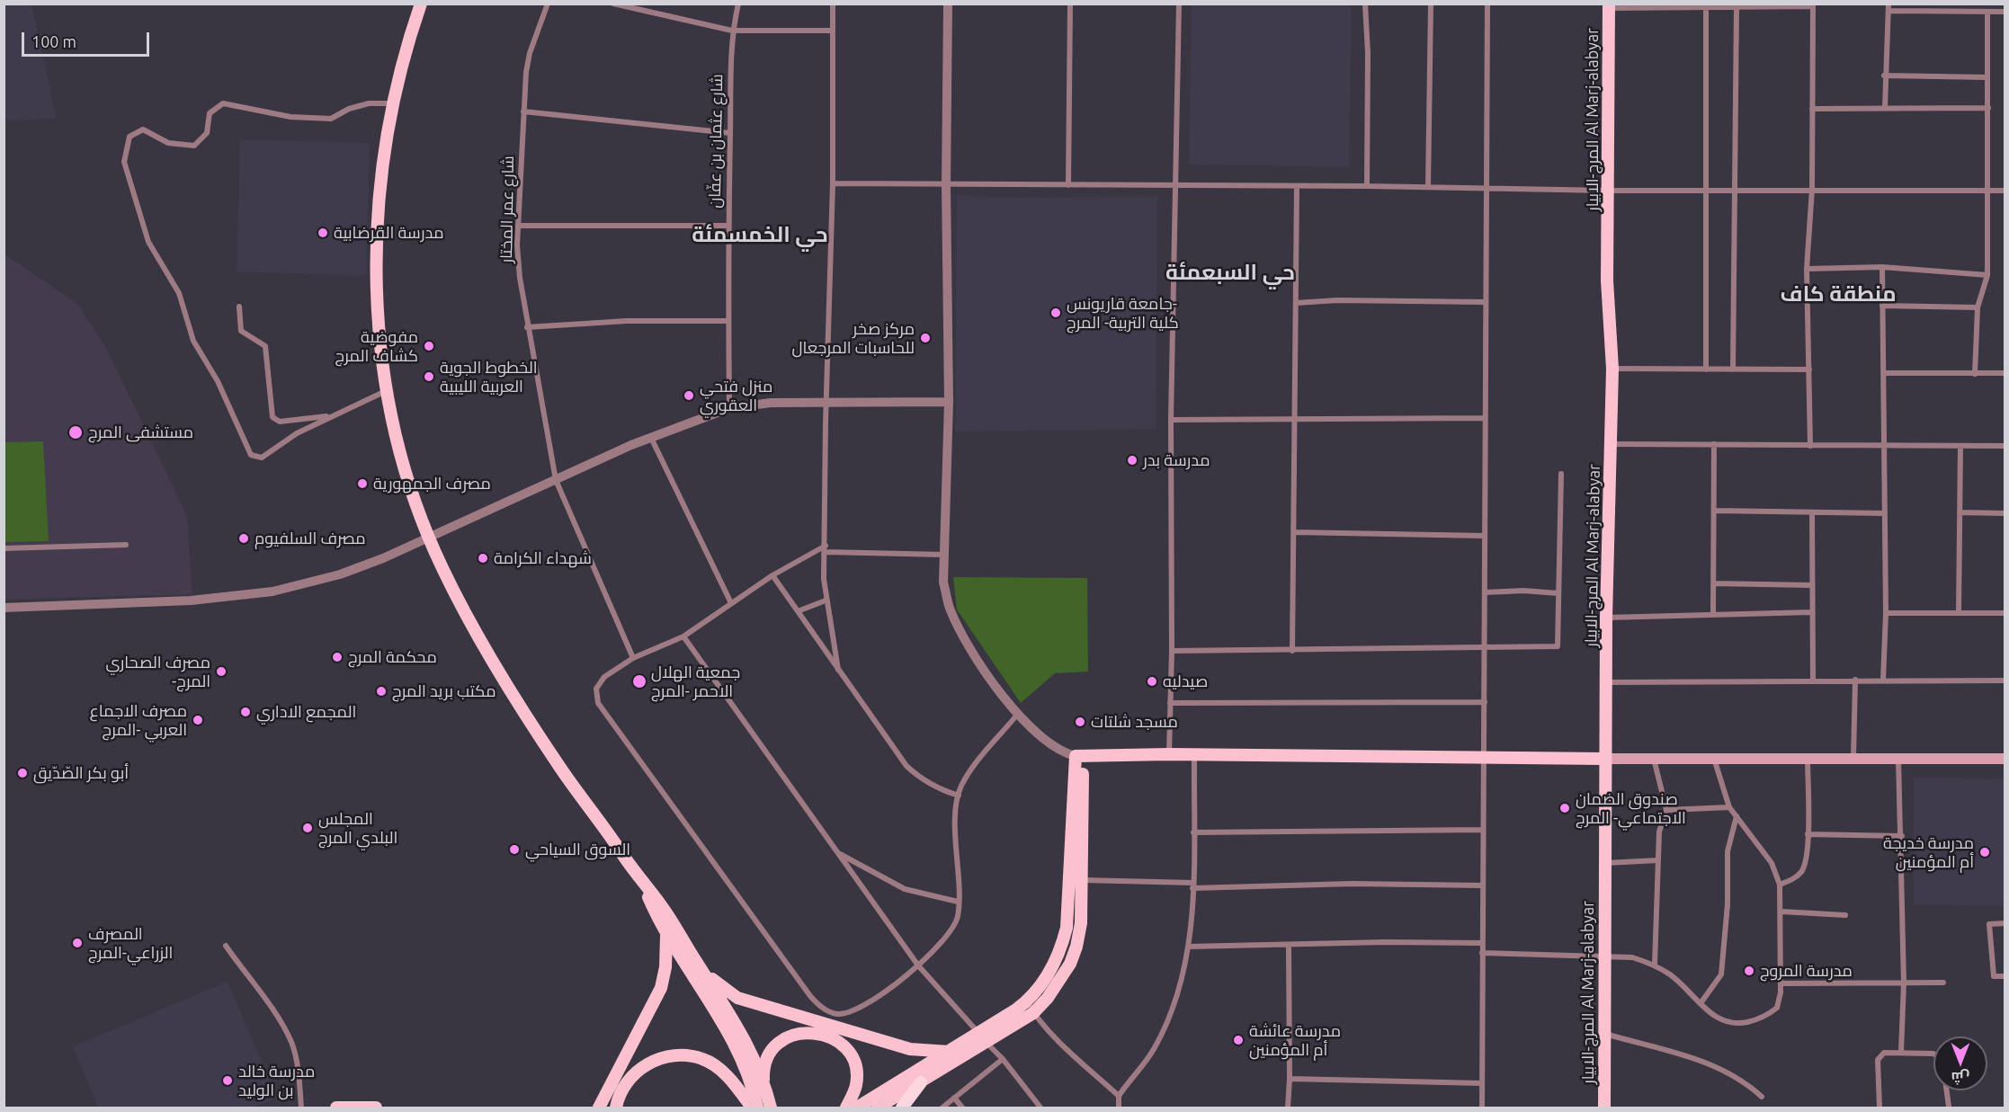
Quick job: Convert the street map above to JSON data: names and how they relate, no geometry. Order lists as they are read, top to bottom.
{
  "streets": {
    "main road": ["المرج-الابيار Al Marj-alabyar"],
    "street": ["شارع عثمان بن عفّان", "شارع عمر المختار"]
  },
  "districts": ["حي الخمسمئة", "حي السبعمئة", "منطقة كاف"],
  "places": [
    "مدرسة القرضابية",
    "جامعة قاريونس- كلية التربية- المرج",
    "مركز صخر للحاسبات المرجعال",
    "مفوضية كشاف المرج",
    "الخطوط الجوية العربية الليبية",
    "منزل فتحي العقوري",
    "مستشفى المرج",
    "مدرسة بدر",
    "مصرف الجمهورية",
    "مصرف السلفيوم",
    "شهداء الكرامة",
    "محكمة المرج",
    "مصرف الصحاري -المرج",
    "جمعية الهلال الاحمر -المرج",
    "صيدليه",
    "مكتب بريد المرج",
    "المجمع الاداري",
    "مصرف الاجماع العربي -المرج",
    "مسجد شلتات",
    "أبو بكر الصّدّيق",
    "صندوق الضمان الاجتماعي- المرج",
    "المجلس البلدي المرج",
    "السوق السياحي",
    "مدرسة خديجة أم المؤمنين",
    "المصرف الزراعي-المرج",
    "مدرسة المروج",
    "مدرسة عائشة أم المؤمنين",
    "مدرسة خالد بن الوليد"
  ],
  "scale_bar": "100 m",
  "north": "bottom"
}
